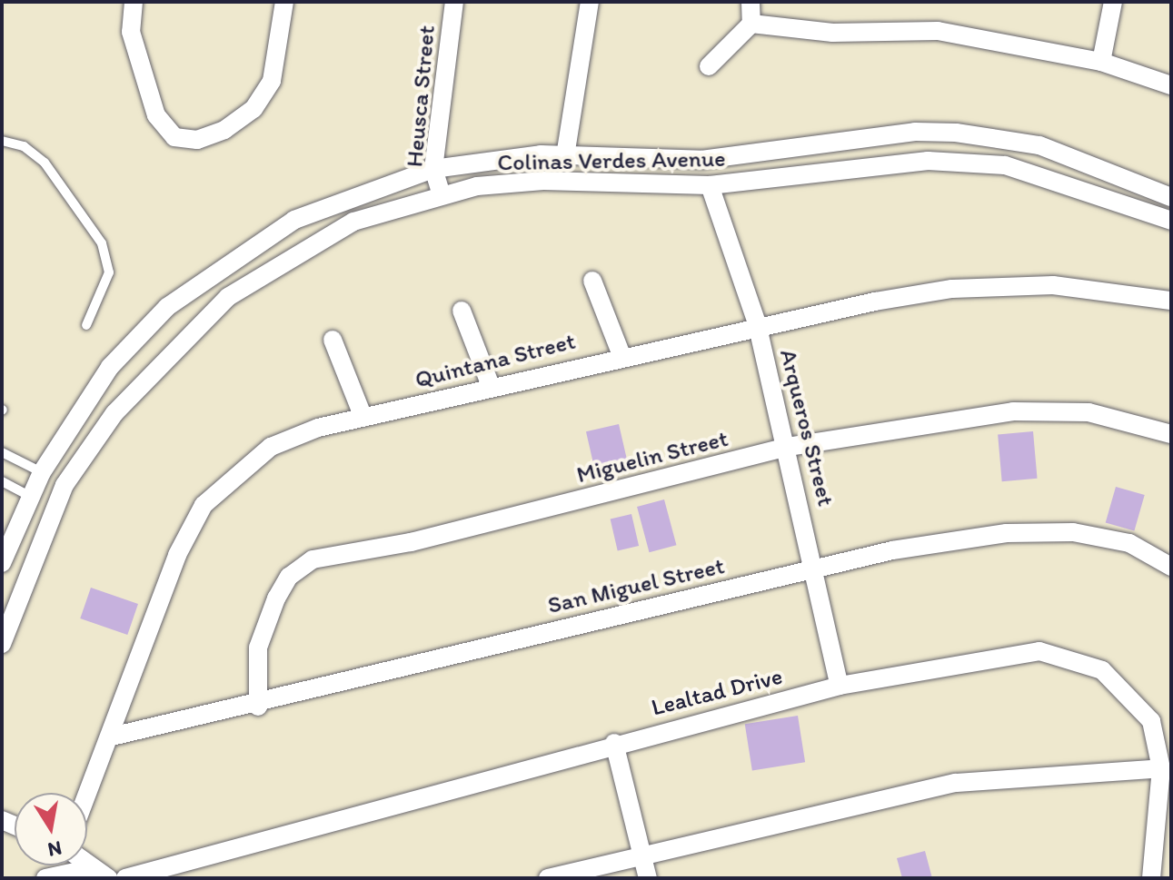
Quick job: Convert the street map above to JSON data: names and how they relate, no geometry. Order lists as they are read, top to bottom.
{
  "streets": {
    "street": [
      "Heusca Street",
      "Colinas Verdes Avenue",
      "Quintana Street",
      "Arqueros Street",
      "Miguelin Street",
      "San Miguel Street",
      "Lealtad Drive"
    ]
  },
  "crossings": [
    ["Heusca Street", "Colinas Verdes Avenue"],
    ["Colinas Verdes Avenue", "Arqueros Street"],
    ["Quintana Street", "Arqueros Street"],
    ["Quintana Street", "San Miguel Street"],
    ["Arqueros Street", "Miguelin Street"],
    ["Arqueros Street", "San Miguel Street"],
    ["Arqueros Street", "Lealtad Drive"],
    ["Miguelin Street", "San Miguel Street"]
  ],
  "north": "bottom"
}
